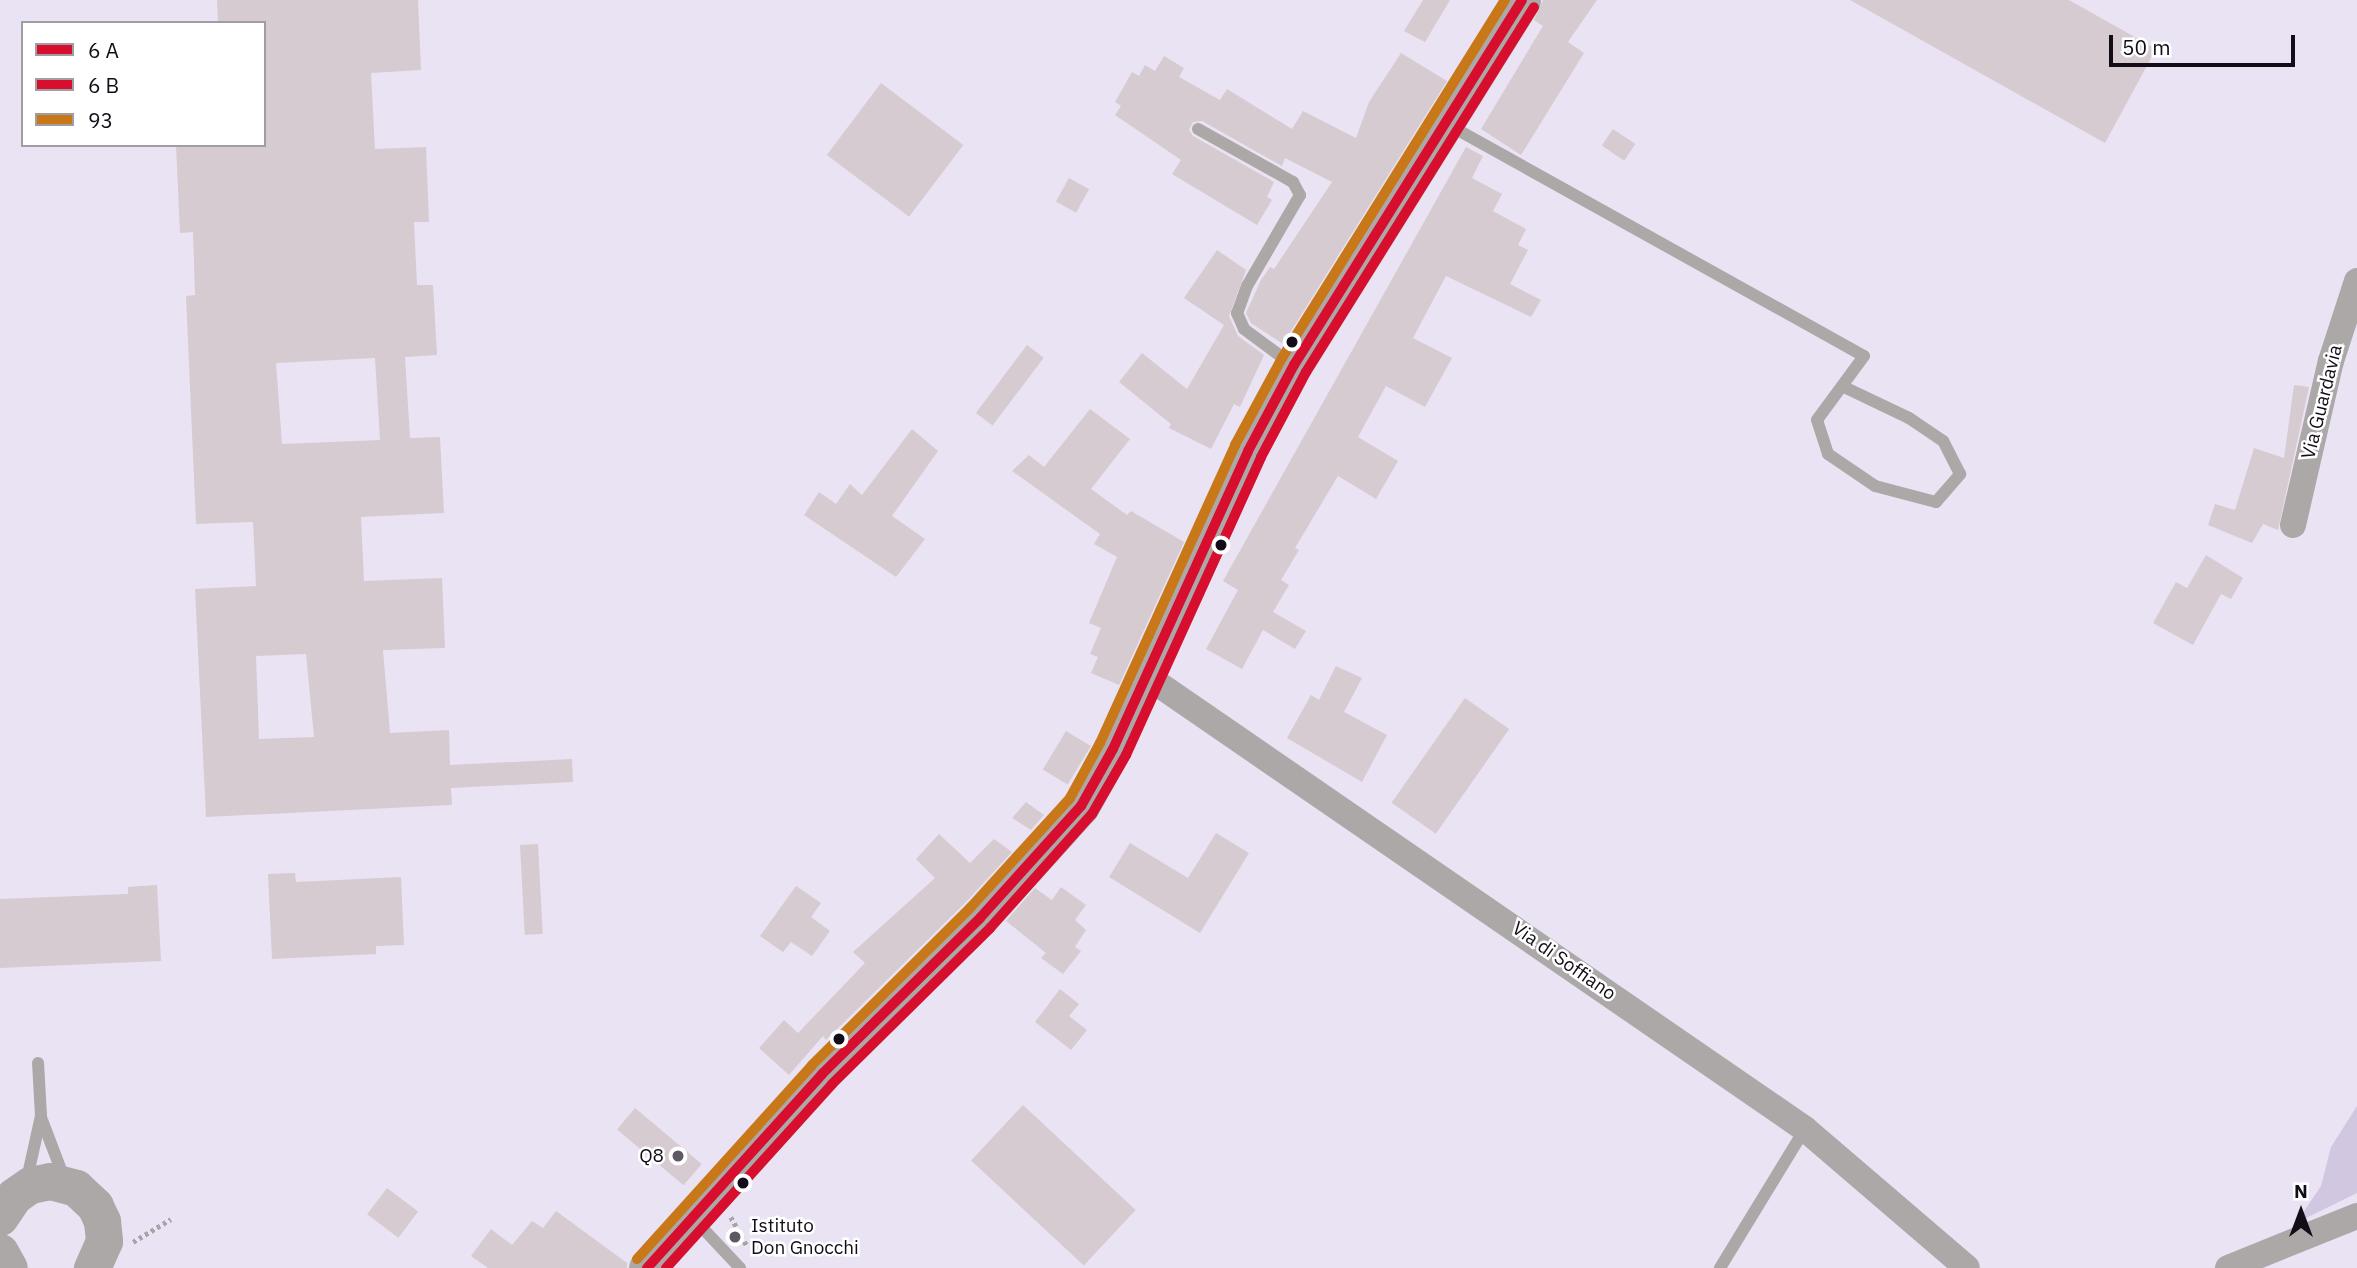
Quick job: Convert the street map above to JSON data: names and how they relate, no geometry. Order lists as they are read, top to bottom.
{
  "streets": {
    "street": ["Via Guardavia", "Via di Soffiano"]
  },
  "places": ["Q8", "Istituto Don Gnocchi"],
  "lines": ["transit line 93"],
  "legend": ["6 A", "6 B", "93"],
  "scale_bar": "50 m",
  "north": "top"
}
